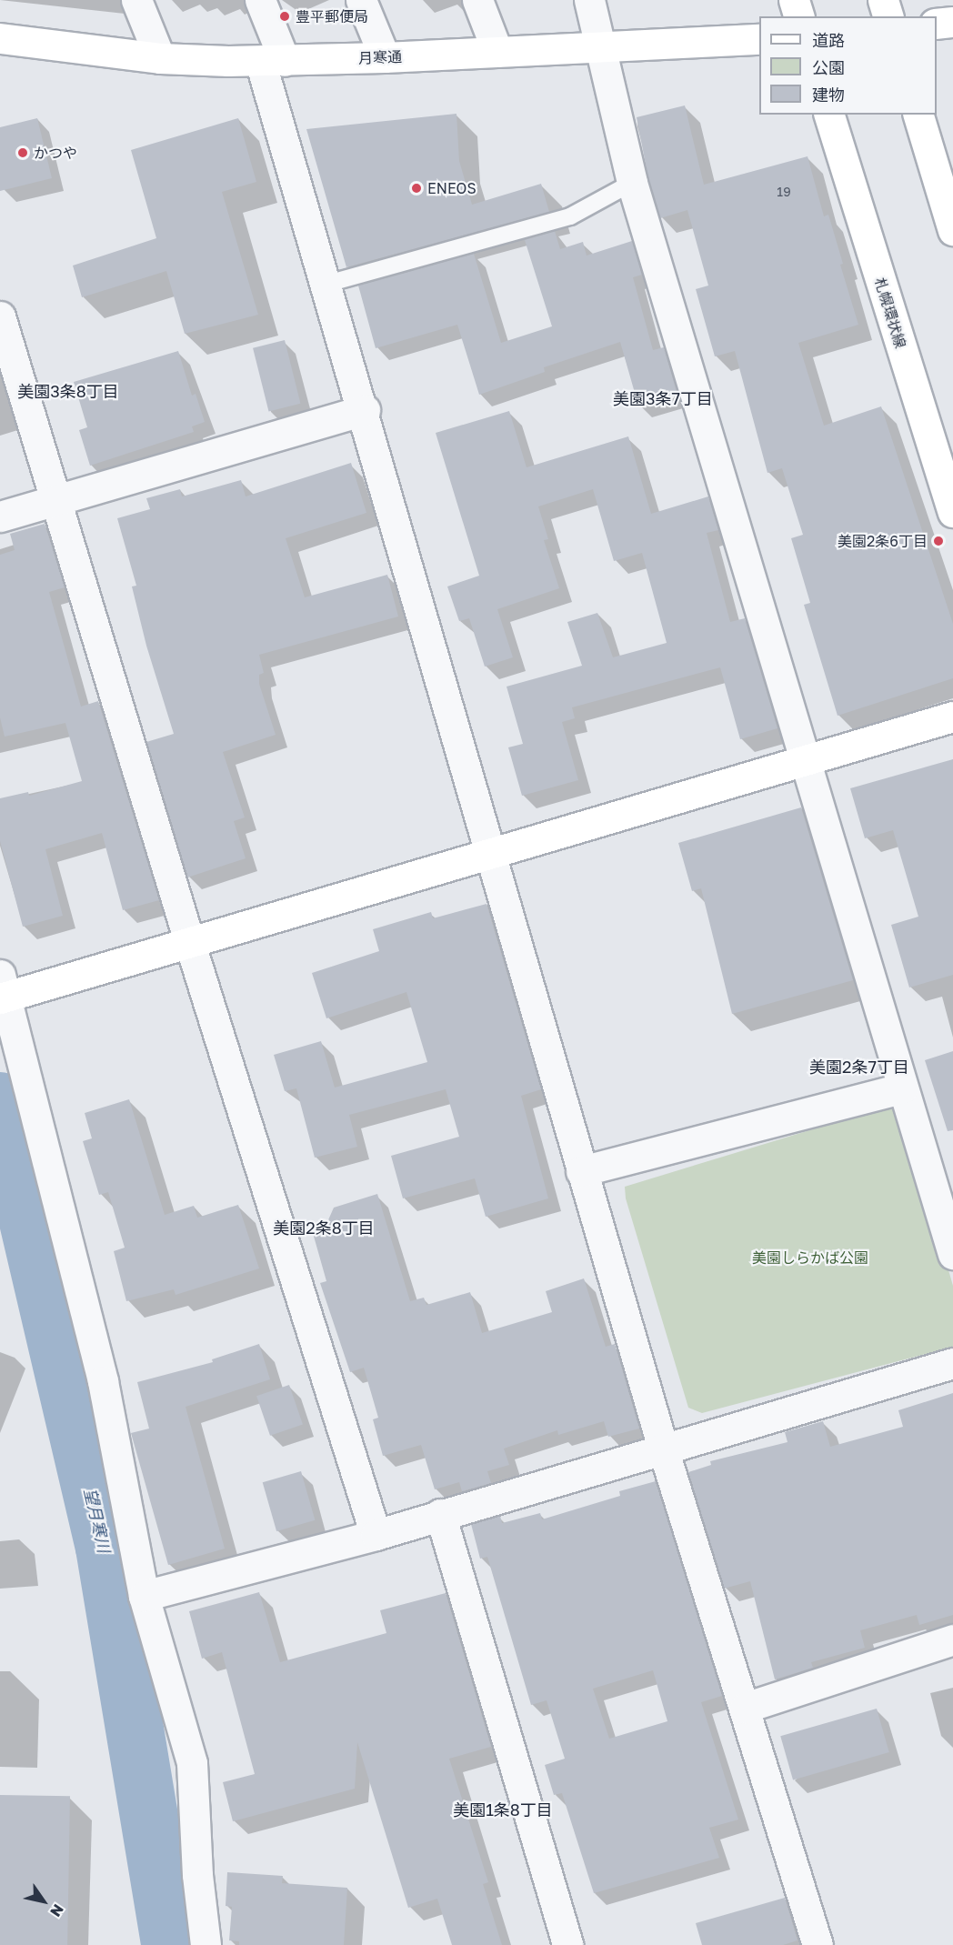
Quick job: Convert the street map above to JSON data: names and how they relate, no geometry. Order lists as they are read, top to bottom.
{
  "streets": {
    "main road": ["月寒通", "札幌環状線"]
  },
  "districts": [
    "美園3条8丁目",
    "美園3条7丁目",
    "美園2条7丁目",
    "美園2条8丁目",
    "美園1条8丁目"
  ],
  "water": ["望月寒川"],
  "parks": ["美園しらかば公園"],
  "places": [
    "豊平郵便局",
    "かつや",
    "ENEOS",
    "美園2条6丁目"
  ],
  "house_numbers": ["19"],
  "legend": ["道路", "公園", "建物"],
  "north": "bottom right"
}
